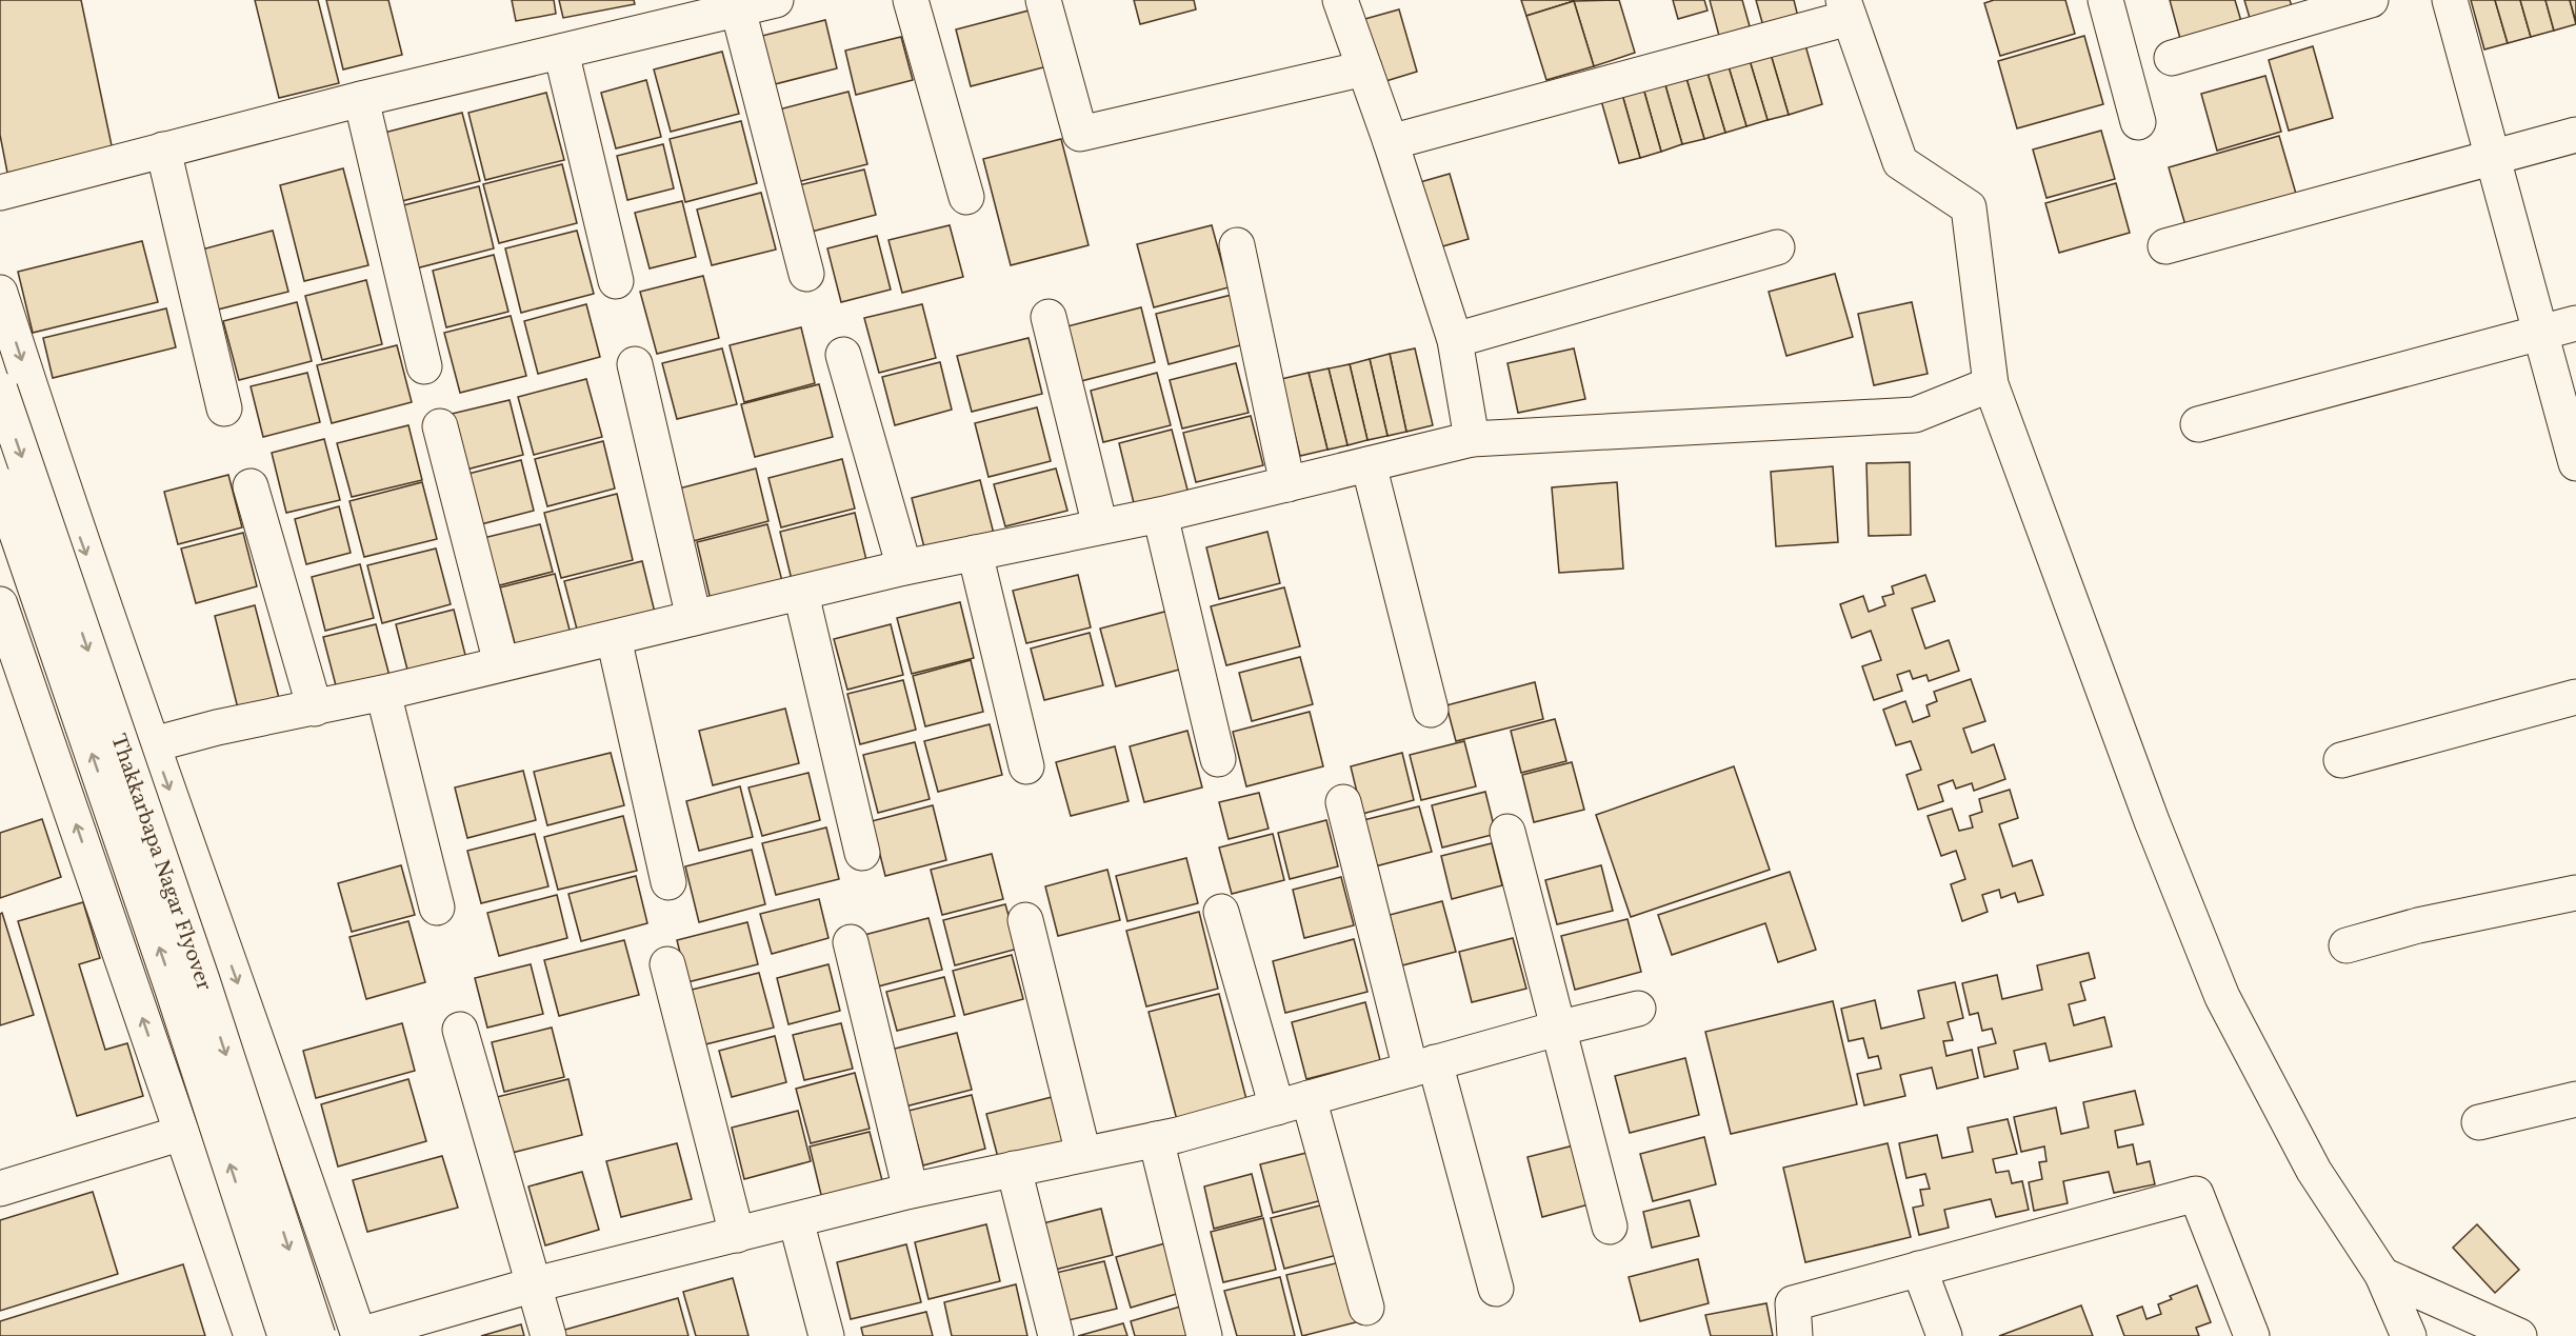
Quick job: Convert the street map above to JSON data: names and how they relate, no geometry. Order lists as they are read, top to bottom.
{
  "streets": {
    "street": ["Thakkarbapa Nagar Flyover"]
  }
}
